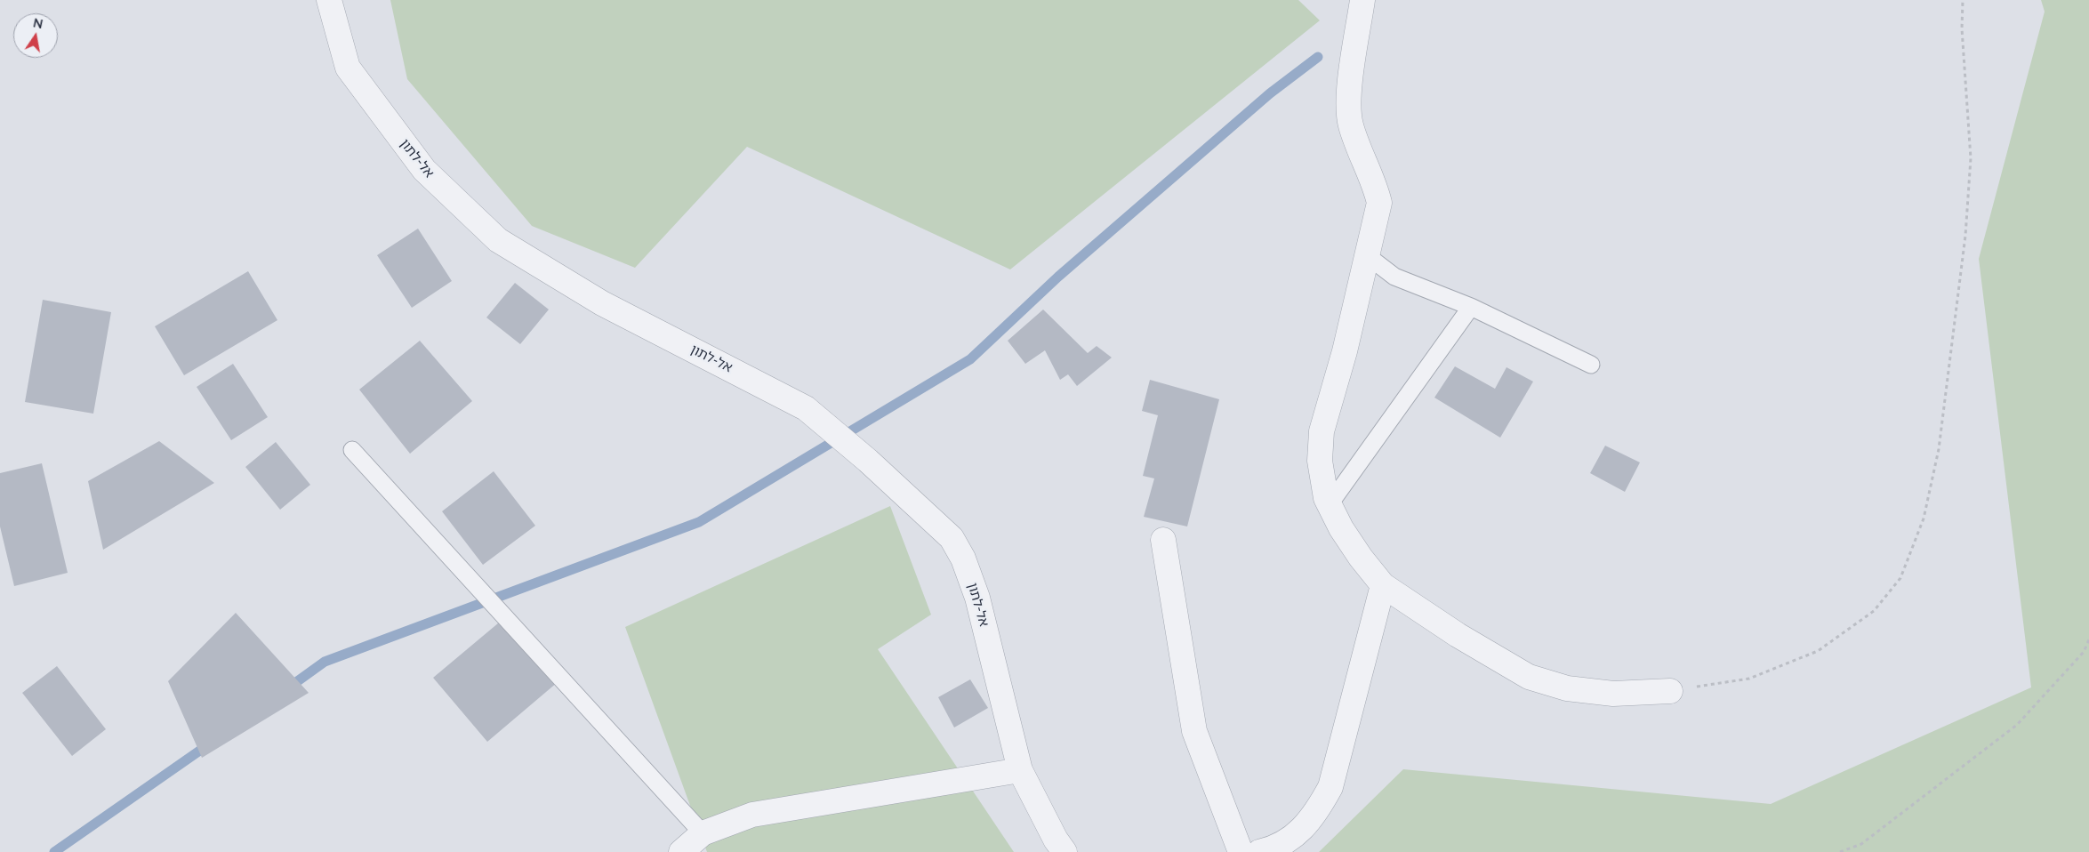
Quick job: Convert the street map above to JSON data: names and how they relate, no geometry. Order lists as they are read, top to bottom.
{
  "streets": {
    "street": ["אל-לתון"]
  },
  "north": "top"
}
